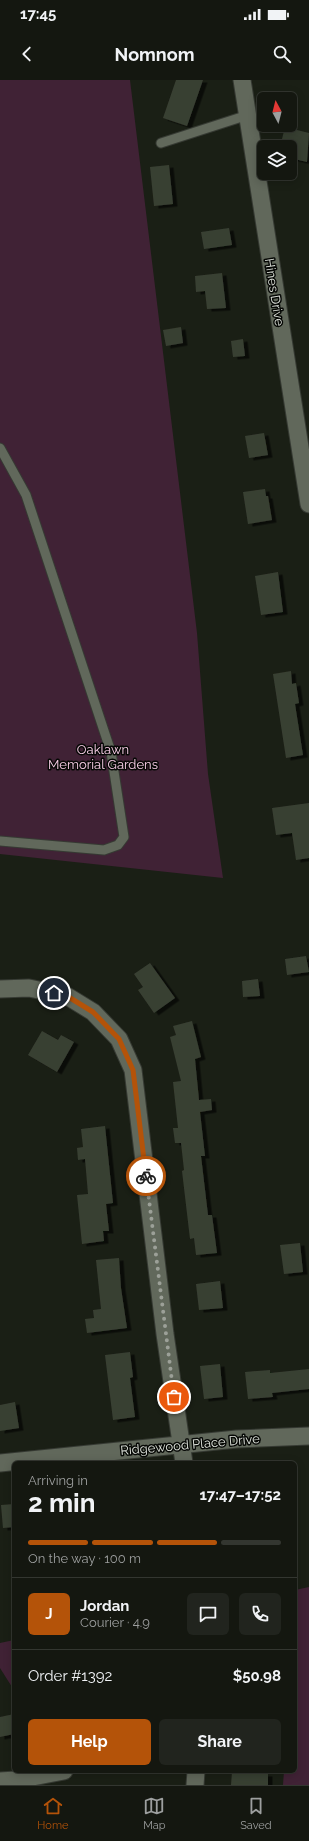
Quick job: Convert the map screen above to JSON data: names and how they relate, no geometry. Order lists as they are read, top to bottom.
{
  "streets": {
    "street": ["Hines Drive", "Ridgewood Place Drive"]
  },
  "parks": ["Oaklawn Memorial Gardens"],
  "north": "top",
  "page": {
    "status": "17:45",
    "header": "Nomnom",
    "heading": ["2 min", "Arriving in", "17:47–17:52"],
    "panel": [
      "Jordan",
      "Courier · 4.9",
      "Order #1392",
      "$50.98"
    ],
    "bar": "On the way · 100 m",
    "round": "J",
    "buttons": ["Help", "Share"],
    "tabs": ["Home", "Map", "Saved"]
  }
}
